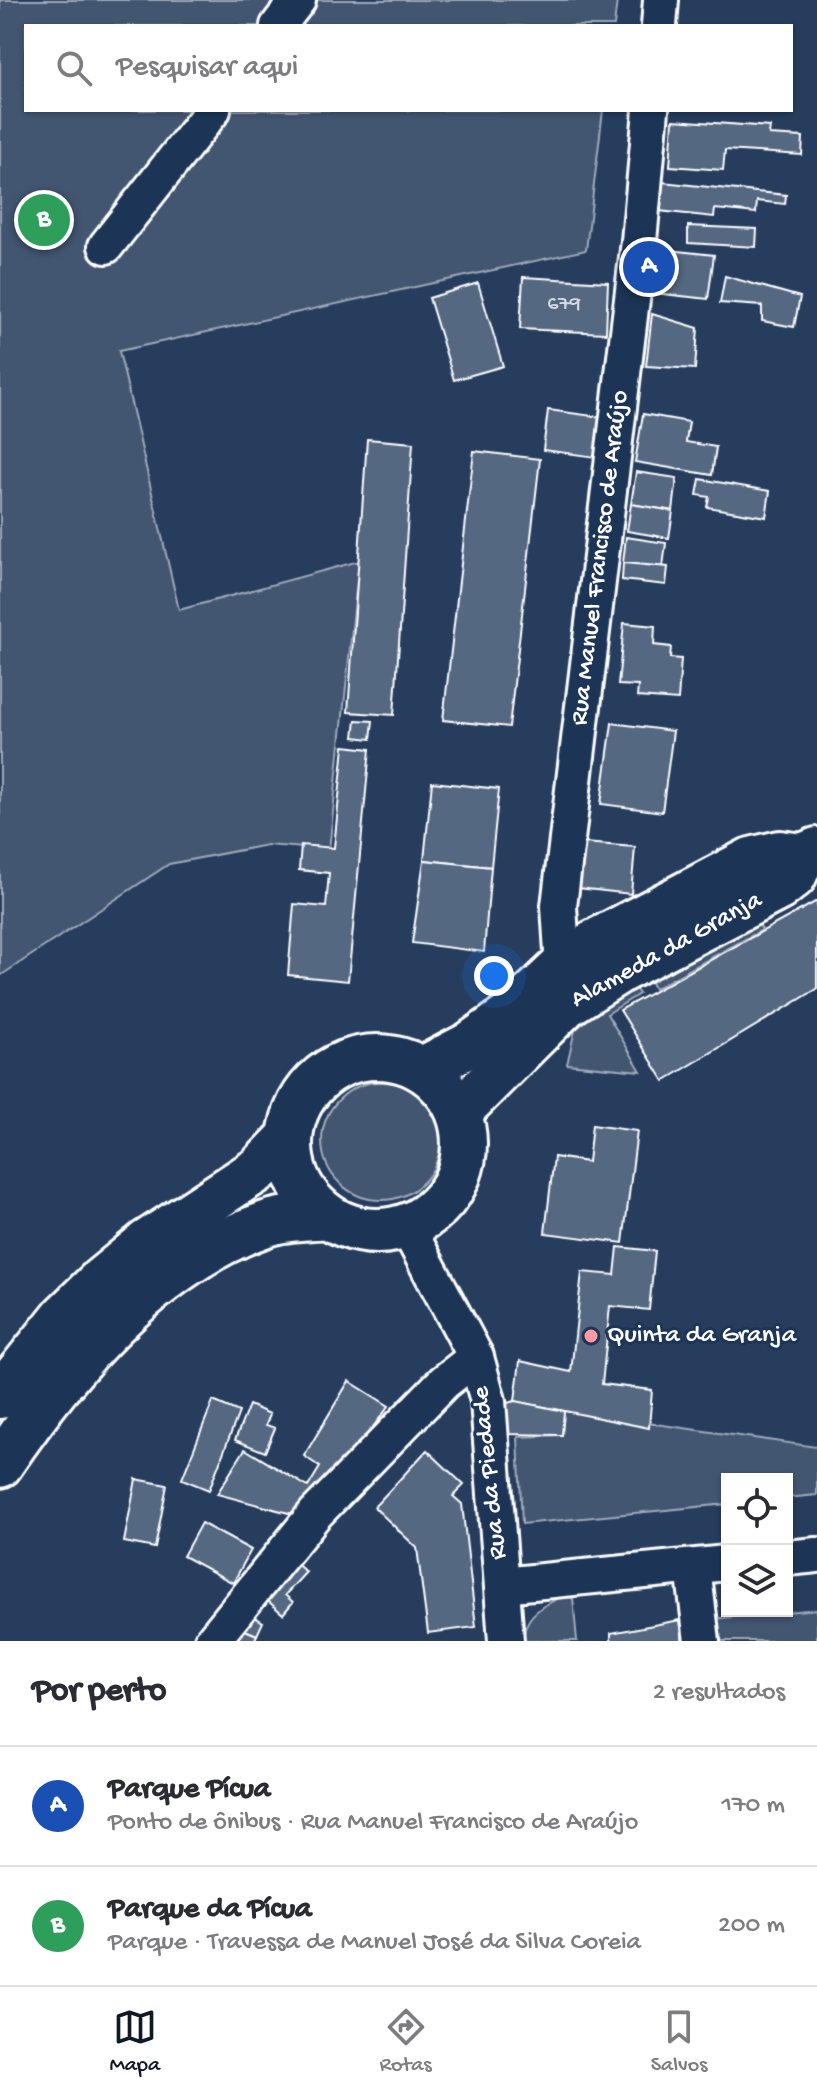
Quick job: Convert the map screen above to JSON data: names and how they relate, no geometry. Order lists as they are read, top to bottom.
{
  "streets": {
    "street": ["Rua Manuel Francisco de Araújo", "Alameda da Granja", "Rua da Piedade"]
  },
  "crossings": [
    ["Rua Manuel Francisco de Araújo", "Alameda da Granja"],
    ["Alameda da Granja", "Rua da Piedade"]
  ],
  "places": ["Quinta da Granja"],
  "house_numbers": ["679"],
  "page": {
    "search": "Pesquisar aqui",
    "pins": ["B", "A"],
    "heading": ["Por perto", "2 resultados"],
    "list": [
      {
        "mark": "A",
        "name": "Parque Pícua",
        "note": "Ponto de ônibus · Rua Manuel Francisco de Araújo",
        "value": "170 m"
      },
      {
        "mark": "B",
        "name": "Parque da Pícua",
        "note": "Parque · Travessa de Manuel José da Silva Coreia",
        "value": "200 m"
      }
    ],
    "nav": ["Mapa", "Rotas", "Salvos"]
  }
}
